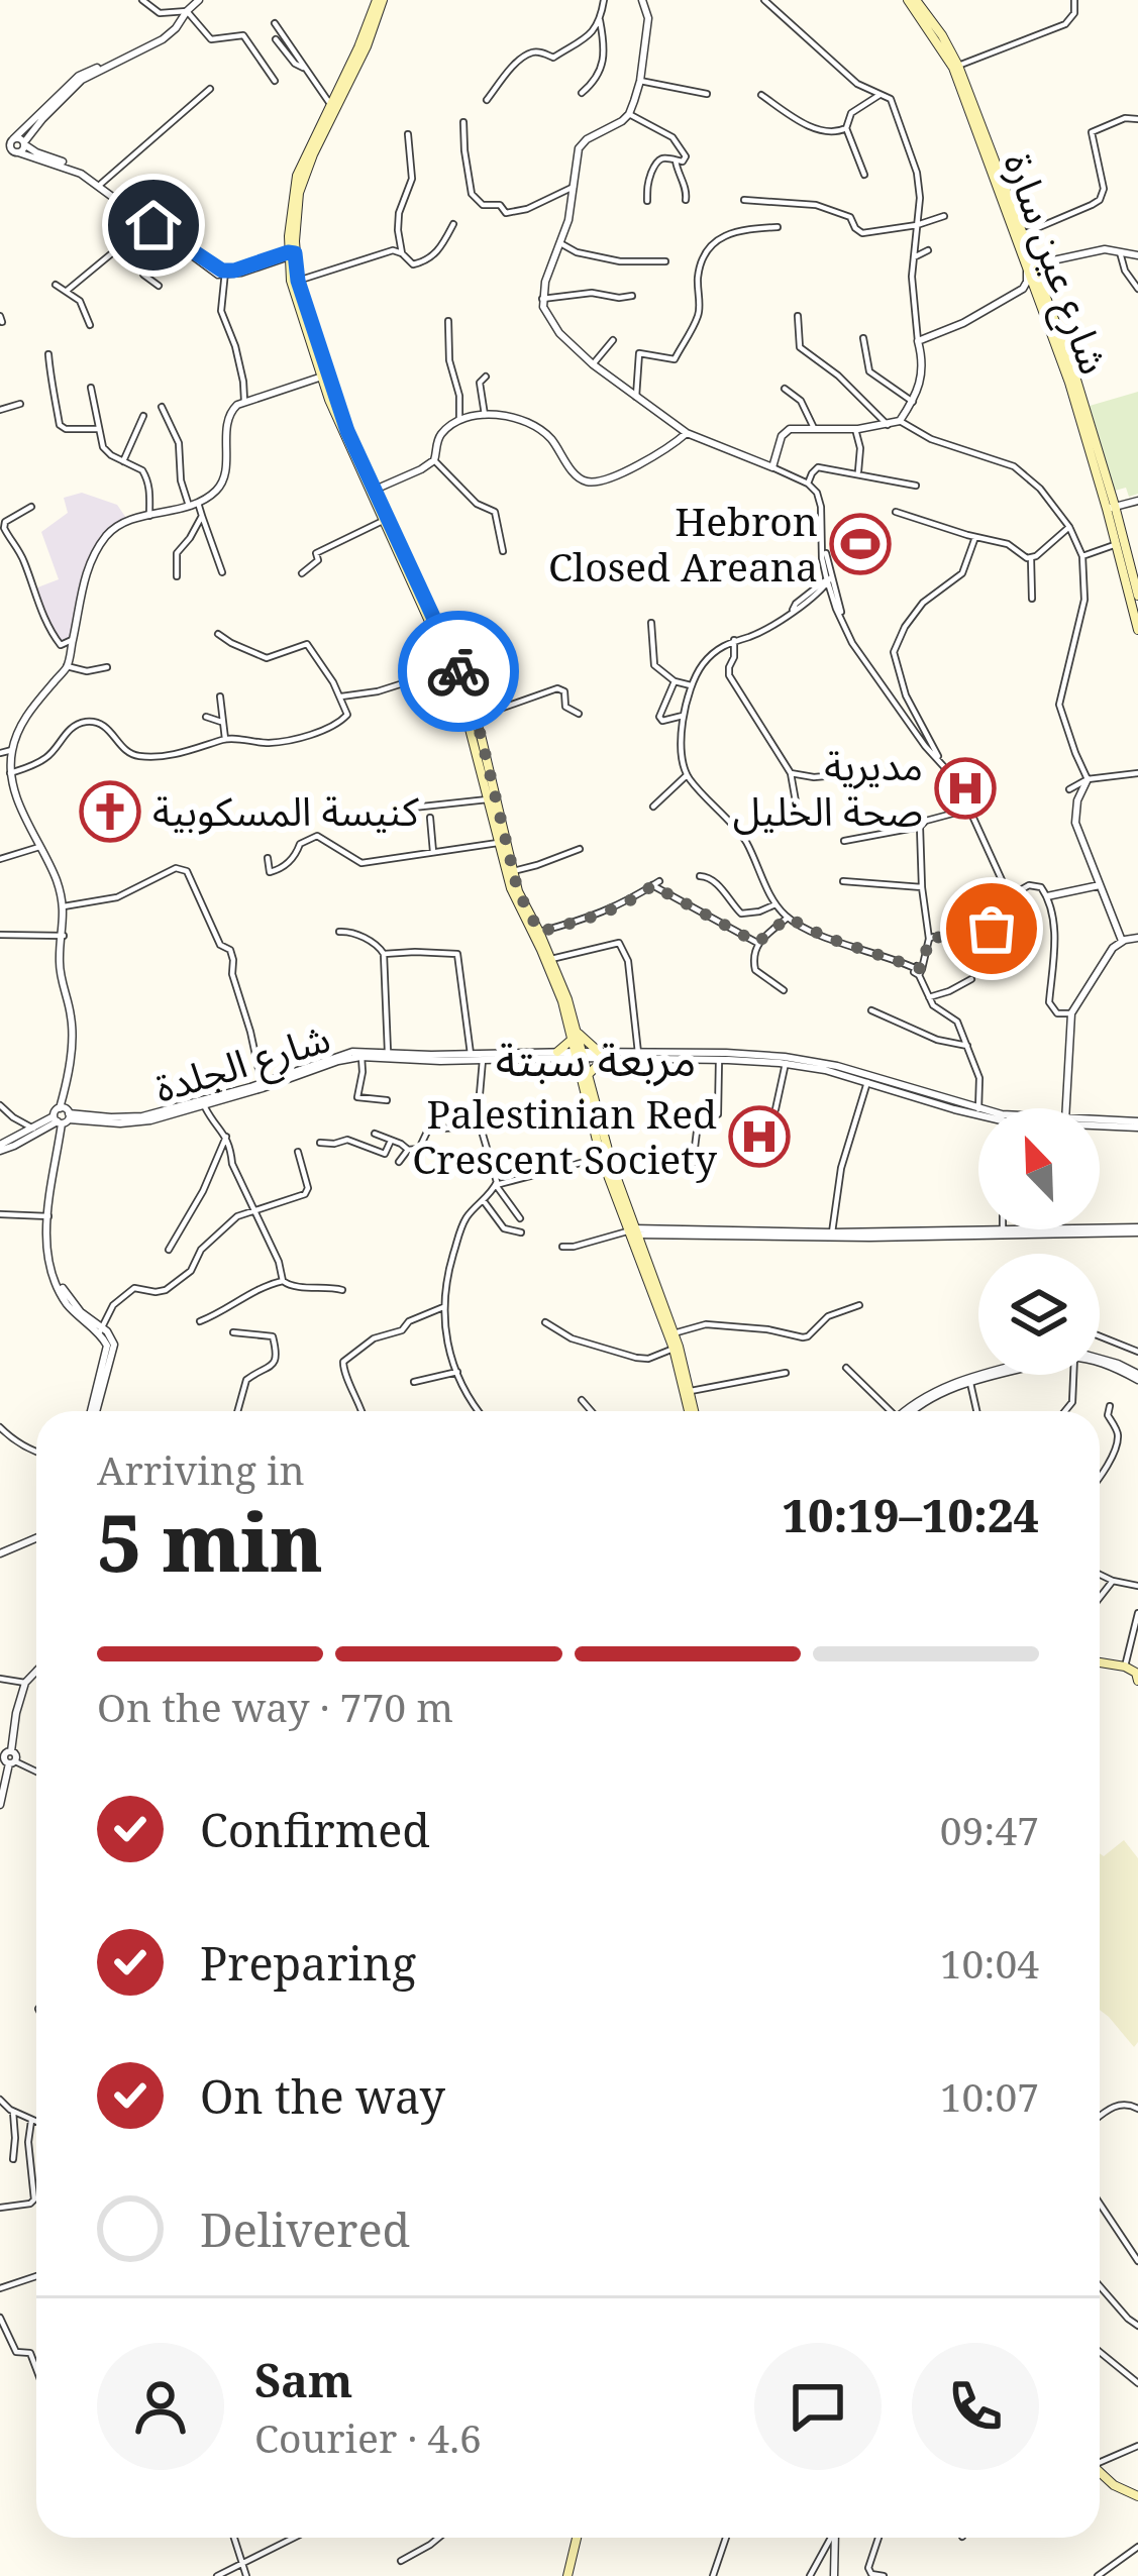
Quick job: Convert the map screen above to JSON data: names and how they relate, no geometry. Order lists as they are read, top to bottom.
{
  "streets": {
    "main road": ["شارع عين سارة"],
    "street": ["شارع الجلدة"]
  },
  "districts": ["مربعة سبتة"],
  "places": {
    "sports": ["Hebron Closed Areana"],
    "hospital": ["مديرية صحة الخليل", "Palestinian Red Crescent Society"],
    "church": ["كنيسة المسكوبية"]
  },
  "north": "top left",
  "page": {
    "heading": ["5 min", "Arriving in", "10:19–10:24"],
    "panel": ["Sam", "Courier · 4.6"],
    "bar": "On the way · 770 m",
    "list": [
      ["Confirmed", "09:47"],
      ["Preparing", "10:04"],
      ["On the way", "10:07"],
      "Delivered"
    ]
  }
}
